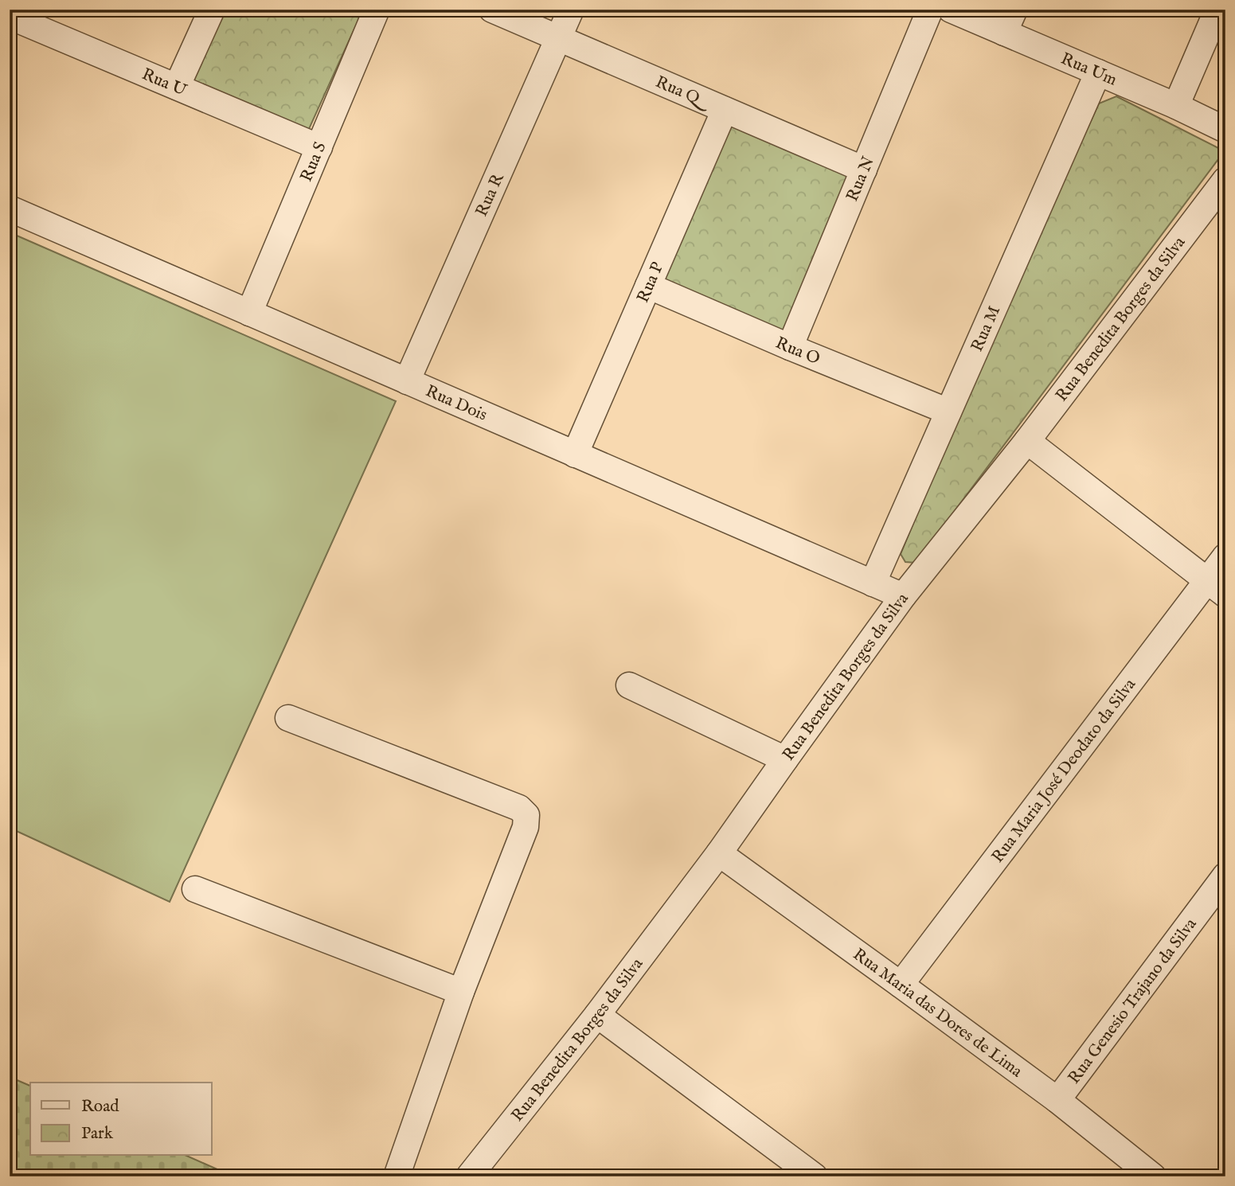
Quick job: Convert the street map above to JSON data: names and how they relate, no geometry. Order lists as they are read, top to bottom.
{
  "streets": {
    "street": [
      "Rua Um",
      "Rua U",
      "Rua Q",
      "Rua S",
      "Rua N",
      "Rua R",
      "Rua P",
      "Rua Benedita Borges da Silva",
      "Rua M",
      "Rua O",
      "Rua Dois",
      "Rua Maria José Deodato da Silva",
      "Rua Genesio Trajano da Silva",
      "Rua Maria das Dores de Lima"
    ]
  },
  "crossings": [
    ["Rua Um", "Rua M"],
    ["Rua U", "Rua S"],
    ["Rua Q", "Rua N"],
    ["Rua Q", "Rua R"],
    ["Rua Q", "Rua P"],
    ["Rua S", "Rua Dois"],
    ["Rua N", "Rua O"],
    ["Rua R", "Rua Dois"],
    ["Rua P", "Rua O"],
    ["Rua P", "Rua Dois"],
    ["Rua Benedita Borges da Silva", "Rua Dois"],
    ["Rua Benedita Borges da Silva", "Rua Maria das Dores de Lima"],
    ["Rua M", "Rua O"],
    ["Rua M", "Rua Dois"],
    ["Rua Maria José Deodato da Silva", "Rua Maria das Dores de Lima"],
    ["Rua Genesio Trajano da Silva", "Rua Maria das Dores de Lima"]
  ],
  "legend": ["Road", "Park"]
}
